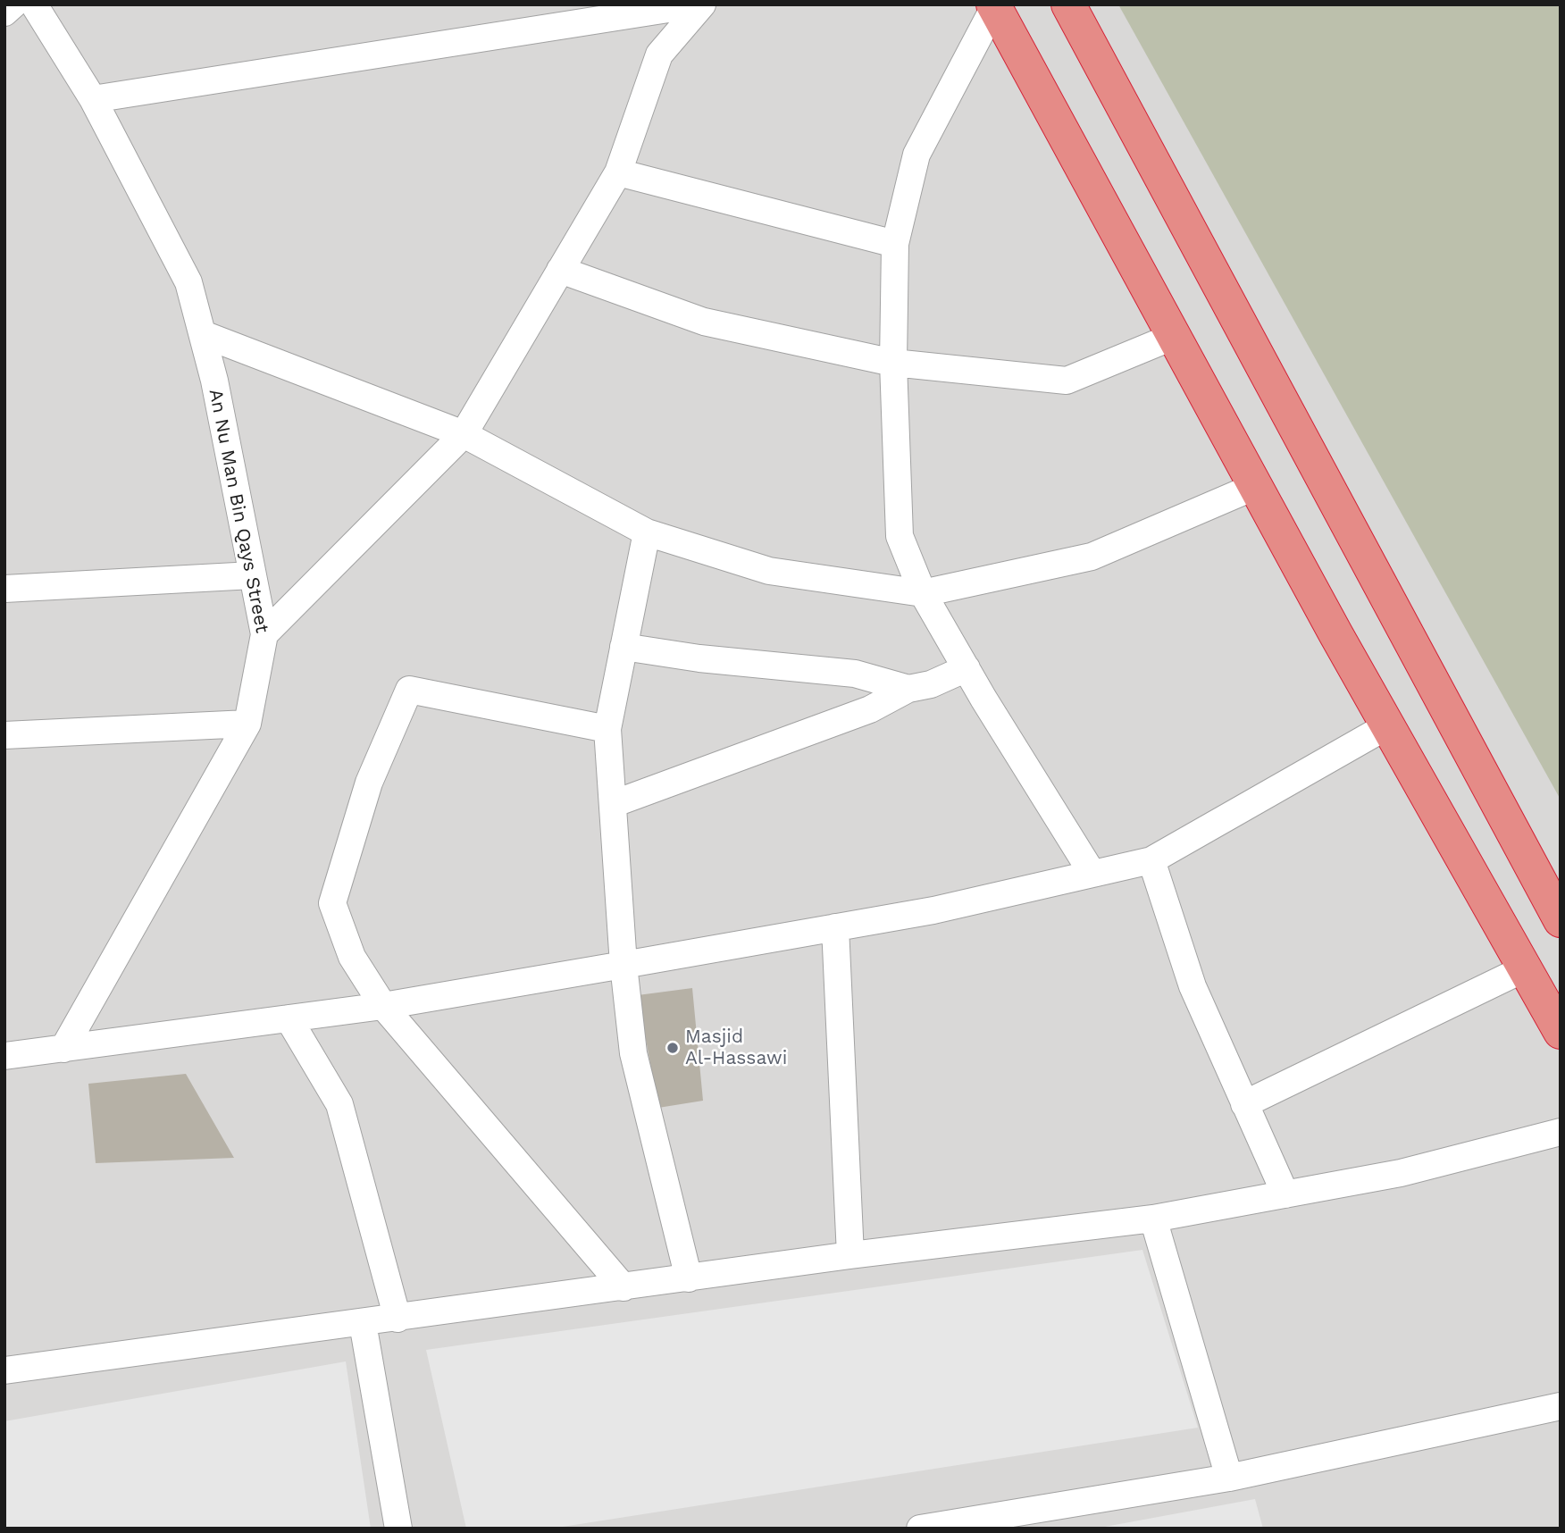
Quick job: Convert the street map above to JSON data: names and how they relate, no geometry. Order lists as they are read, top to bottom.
{
  "streets": {
    "street": ["An Nu Man Bin Qays Street"]
  },
  "places": ["Masjid Al-Hassawi"]
}
